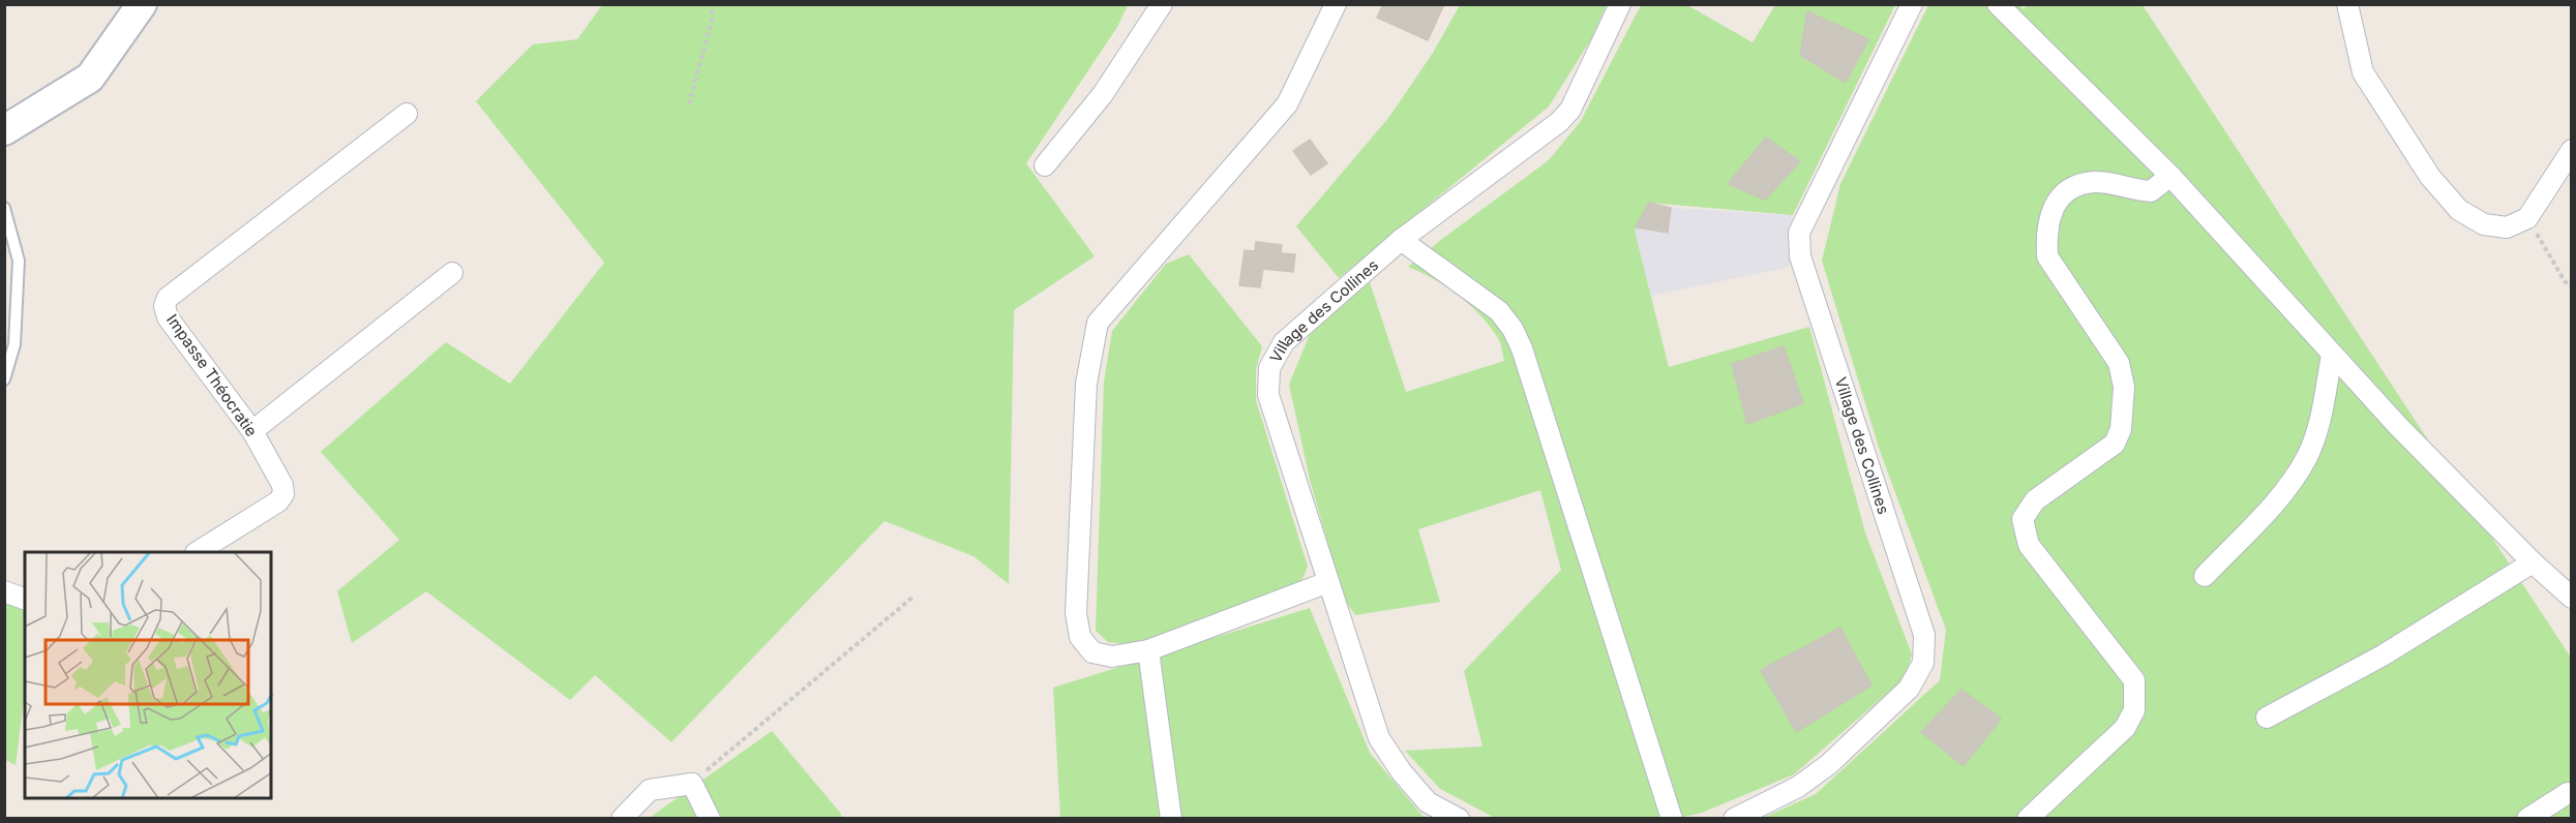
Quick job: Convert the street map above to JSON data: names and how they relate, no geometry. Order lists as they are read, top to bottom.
{
  "streets": {
    "street": ["Village des Collines", "Impasse Théocratie"]
  }
}
